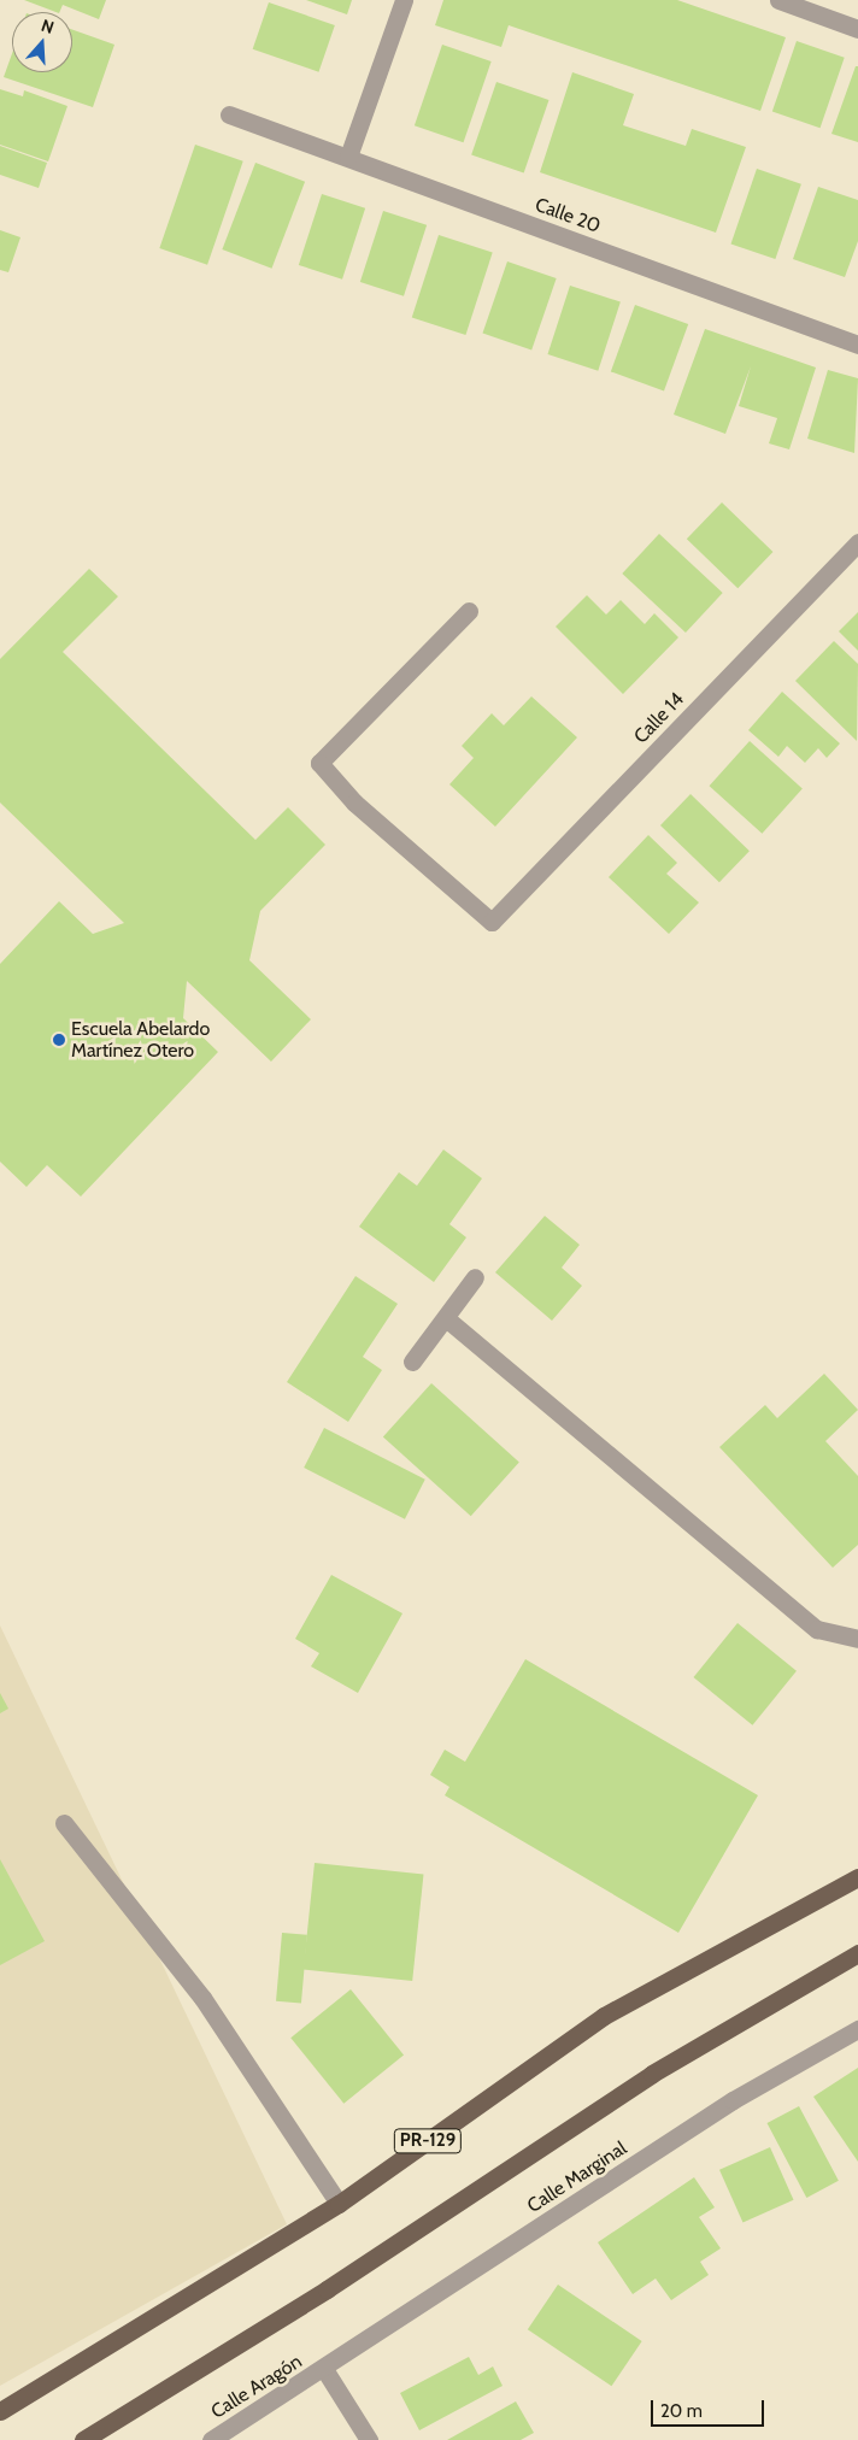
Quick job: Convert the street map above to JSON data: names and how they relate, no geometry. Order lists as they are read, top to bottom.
{
  "streets": {
    "main road": ["PR-129"],
    "street": [
      "Calle 20",
      "Calle 14",
      "Calle Marginal",
      "Calle Aragón"
    ]
  },
  "crossings": [
    ["Calle Marginal", "Calle Aragón"]
  ],
  "places": ["Escuela Abelardo Martínez Otero"],
  "scale_bar": "20 m",
  "north": "top"
}
